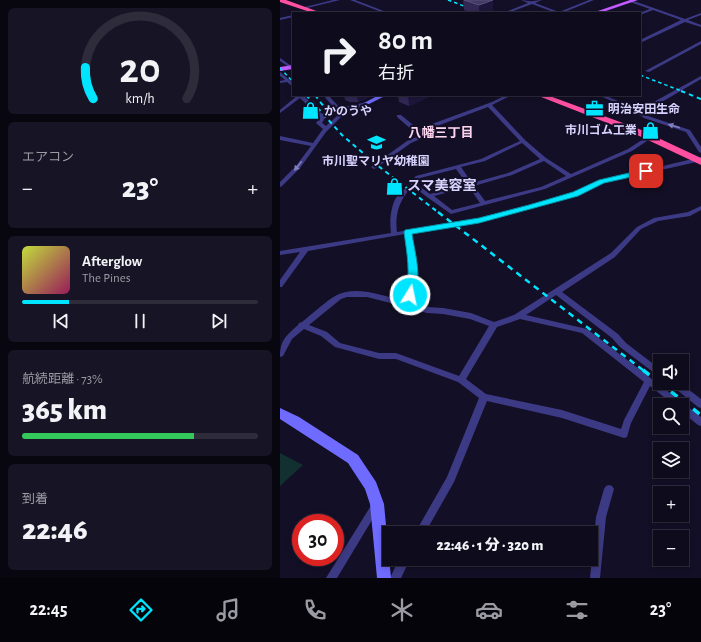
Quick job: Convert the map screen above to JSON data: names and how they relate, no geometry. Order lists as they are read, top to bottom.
{
  "districts": ["八幡三丁目"],
  "places": {
    "office": ["明治安田生命"],
    "shop": ["かのうや", "市川ゴム工業", "スマ美容室"],
    "school or university": ["市川聖マリヤ幼稚園"]
  },
  "page": {
    "turn": ["80 m", "右折"],
    "tile": [
      "エアコン",
      ["航続距離 · 73%", "365 km"],
      ["到着", "22:46"]
    ],
    "heat": ["−", "23°", "+"],
    "song": ["Afterglow", "The Pines"],
    "map_buttons": ["+", "−"],
    "limit": "30",
    "trip": "22:46 · 1 分 · 320 m",
    "tabs": ["22:45", "23°"],
    "gauge": ["20", "km/h"]
  }
}
